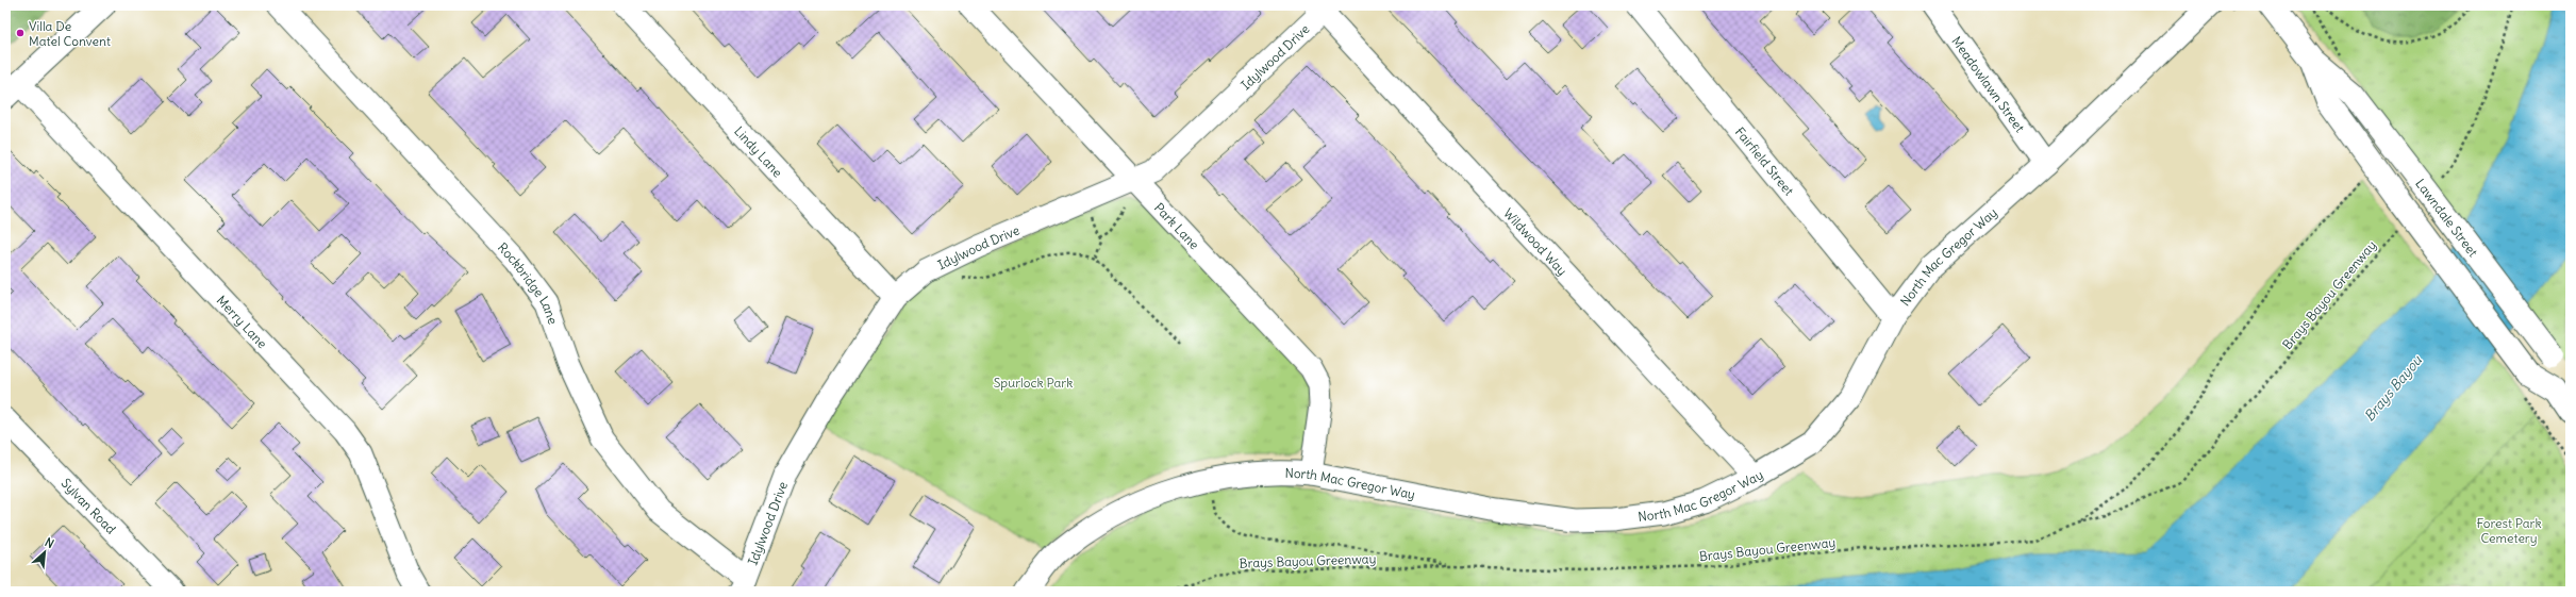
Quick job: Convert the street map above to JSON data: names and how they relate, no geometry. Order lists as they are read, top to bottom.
{
  "streets": {
    "main road": ["Lawndale Street"],
    "street": [
      "Idylwood Drive",
      "Meadowlawn Street",
      "Lindy Lane",
      "Fairfield Street",
      "Park Lane",
      "Wildwood Way",
      "North Mac Gregor Way",
      "Rockbridge Lane",
      "Merry Lane",
      "Sylvan Road"
    ],
    "path": ["Brays Bayou Greenway"]
  },
  "crossings": [
    ["Idylwood Drive", "Lindy Lane"],
    ["Idylwood Drive", "Park Lane"],
    ["Idylwood Drive", "Wildwood Way"],
    ["Idylwood Drive", "Rockbridge Lane"],
    ["Meadowlawn Street", "North Mac Gregor Way"],
    ["Fairfield Street", "North Mac Gregor Way"],
    ["Park Lane", "North Mac Gregor Way"],
    ["Wildwood Way", "North Mac Gregor Way"],
    ["North Mac Gregor Way", "Brays Bayou Greenway"]
  ],
  "water": ["Brays Bayou"],
  "parks": ["Spurlock Park", "Forest Park Cemetery"],
  "places": ["Villa De Matel Convent"],
  "north": "top right"
}
